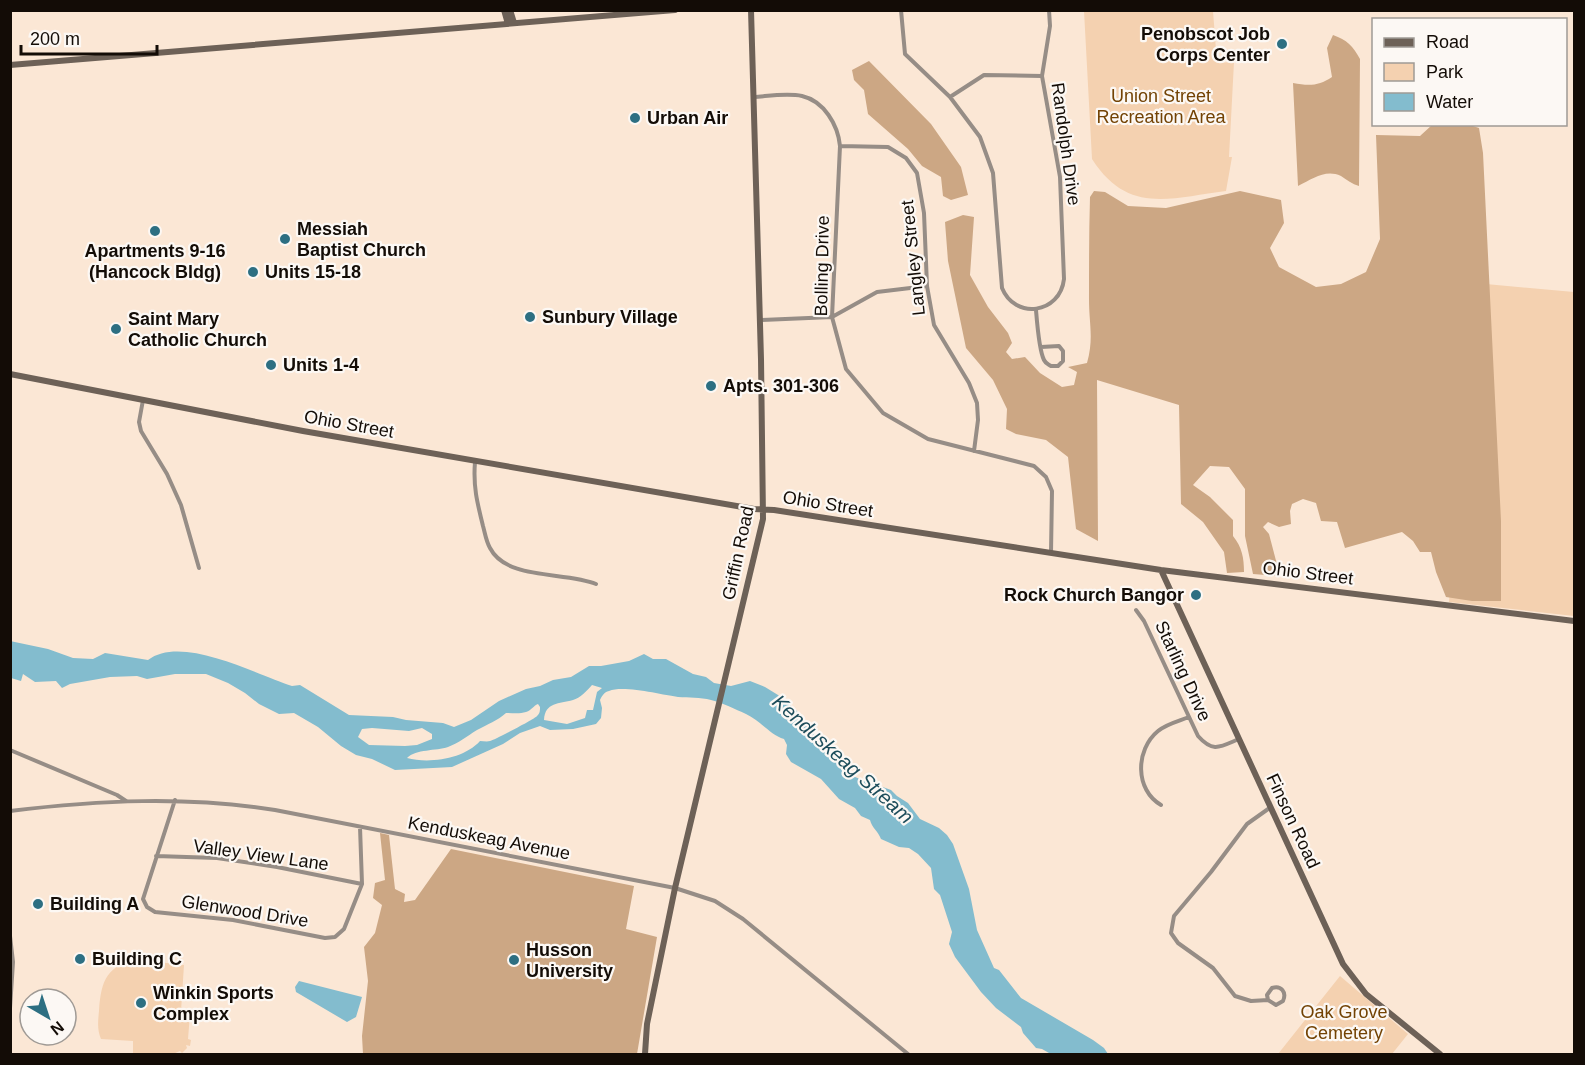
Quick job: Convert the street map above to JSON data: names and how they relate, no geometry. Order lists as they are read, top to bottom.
{
  "streets": {
    "street": [
      "Randolph Drive",
      "Langley Street",
      "Bolling Drive",
      "Ohio Street",
      "Griffin Road",
      "Starling Drive",
      "Finson Road",
      "Kenduskeag Avenue",
      "Valley View Lane",
      "Glenwood Drive"
    ]
  },
  "crossings": [
    ["Langley Street", "Bolling Drive"],
    ["Bolling Drive", "Ohio Street"],
    ["Bolling Drive", "Griffin Road"],
    ["Ohio Street", "Griffin Road"],
    ["Ohio Street", "Finson Road"],
    ["Griffin Road", "Kenduskeag Avenue"],
    ["Starling Drive", "Finson Road"],
    ["Kenduskeag Avenue", "Glenwood Drive"],
    ["Valley View Lane", "Glenwood Drive"]
  ],
  "water": ["Kenduskeag Stream"],
  "parks": ["Union Street Recreation Area", "Oak Grove Cemetery"],
  "places": [
    "Penobscot Job Corps Center",
    "Urban Air",
    "Apartments 9-16 (Hancock Bldg)",
    "Messiah Baptist Church",
    "Units 15-18",
    "Sunbury Village",
    "Saint Mary Catholic Church",
    "Units 1-4",
    "Apts. 301-306",
    "Rock Church Bangor",
    "Building A",
    "Building C",
    "Husson University",
    "Winkin Sports Complex"
  ],
  "legend": ["Road", "Park", "Water"],
  "scale_bar": "200 m",
  "north": "bottom right"
}
